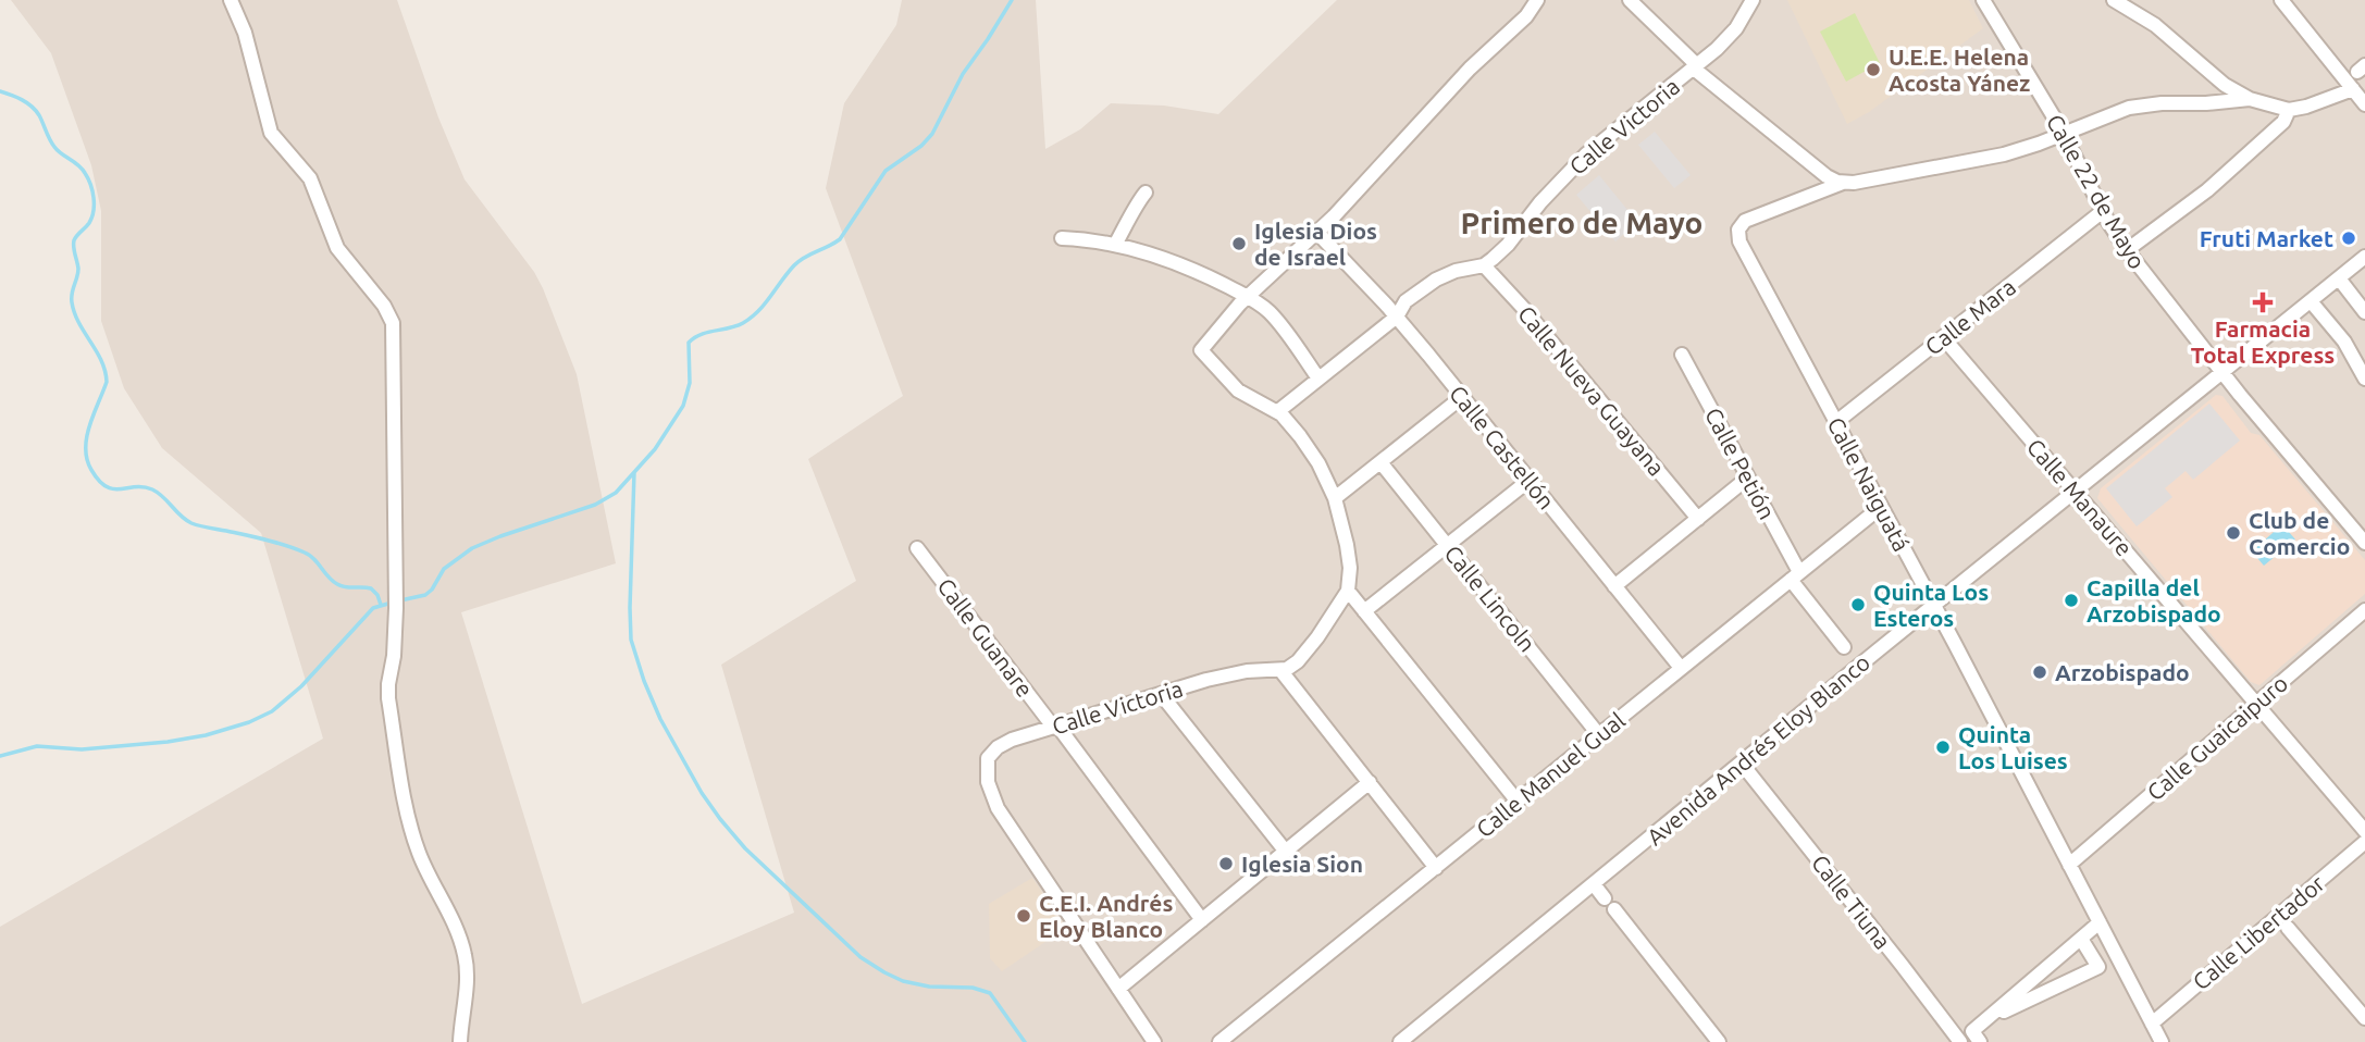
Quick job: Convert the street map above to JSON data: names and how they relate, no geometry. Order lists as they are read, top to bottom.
{
  "streets": {
    "street": [
      "Calle Victoria",
      "Calle 22 de Mayo",
      "Calle Mara",
      "Calle Nueva Guayana",
      "Calle Castellón",
      "Calle Petión",
      "Calle Naiguatá",
      "Calle Manaure",
      "Calle Lincoln",
      "Calle Guanare",
      "Calle Guaicaipuro",
      "Avenida Andrés Eloy Blanco",
      "Calle Manuel Gual",
      "Calle Tiuna",
      "Calle Libertador"
    ]
  },
  "crossings": [
    ["Calle Victoria", "Calle Nueva Guayana"],
    ["Calle Victoria", "Calle Castellón"],
    ["Calle Victoria", "Calle Guanare"],
    ["Calle 22 de Mayo", "Calle Mara"],
    ["Calle 22 de Mayo", "Avenida Andrés Eloy Blanco"],
    ["Calle Mara", "Calle Naiguatá"],
    ["Calle Mara", "Calle Manaure"],
    ["Calle Castellón", "Calle Manuel Gual"],
    ["Calle Petión", "Calle Manuel Gual"],
    ["Calle Naiguatá", "Calle Guaicaipuro"],
    ["Calle Naiguatá", "Avenida Andrés Eloy Blanco"],
    ["Calle Naiguatá", "Calle Manuel Gual"],
    ["Calle Naiguatá", "Calle Libertador"],
    ["Calle Manaure", "Calle Guaicaipuro"],
    ["Calle Manaure", "Avenida Andrés Eloy Blanco"],
    ["Calle Lincoln", "Calle Manuel Gual"],
    ["Avenida Andrés Eloy Blanco", "Calle Tiuna"]
  ],
  "districts": ["Primero de Mayo"],
  "places": {
    "other": [
      "U.E.E. Helena Acosta Yánez",
      "Fruti Market",
      "Iglesia Dios de Israel",
      "Club de Comercio",
      "Capilla del Arzobispado",
      "Quinta Los Esteros",
      "Arzobispado",
      "Quinta Los Luises",
      "Iglesia Sion",
      "C.E.I. Andrés Eloy Blanco"
    ],
    "health": ["Farmacia Total Express"]
  }
}
